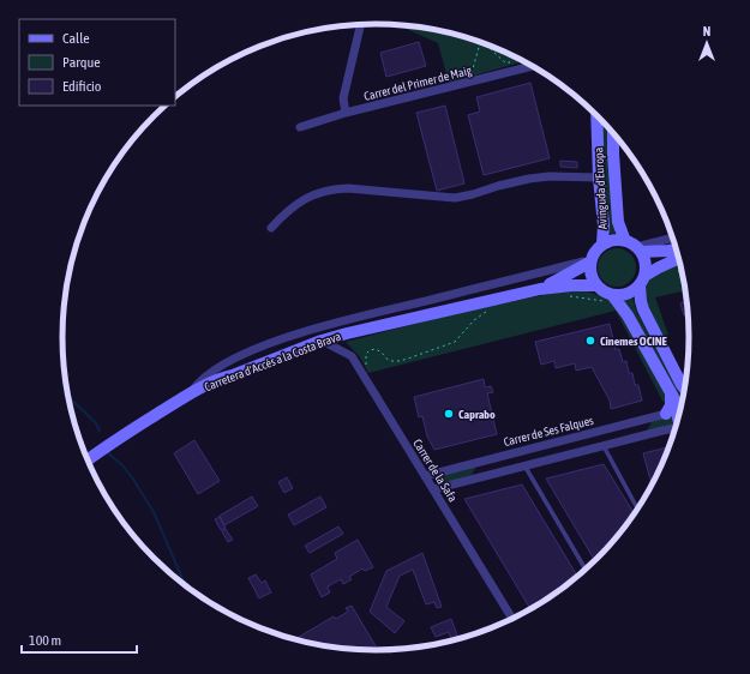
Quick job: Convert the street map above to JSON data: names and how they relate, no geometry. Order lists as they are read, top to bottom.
{
  "streets": {
    "main road": ["Avinguda d'Europa", "Carretera d'Accés a la Costa Brava"],
    "street": ["Carrer del Primer de Maig", "Carrer de Ses Falques", "Carrer de la Safa"]
  },
  "crossings": [
    ["Avinguda d'Europa", "Carretera d'Accés a la Costa Brava"],
    ["Carretera d'Accés a la Costa Brava", "Carrer de la Safa"],
    ["Carrer de Ses Falques", "Carrer de la Safa"]
  ],
  "places": ["Cinemes OCINE", "Caprabo"],
  "legend": ["Calle", "Parque", "Edificio"],
  "scale_bar": "100 m",
  "north": "top"
}
